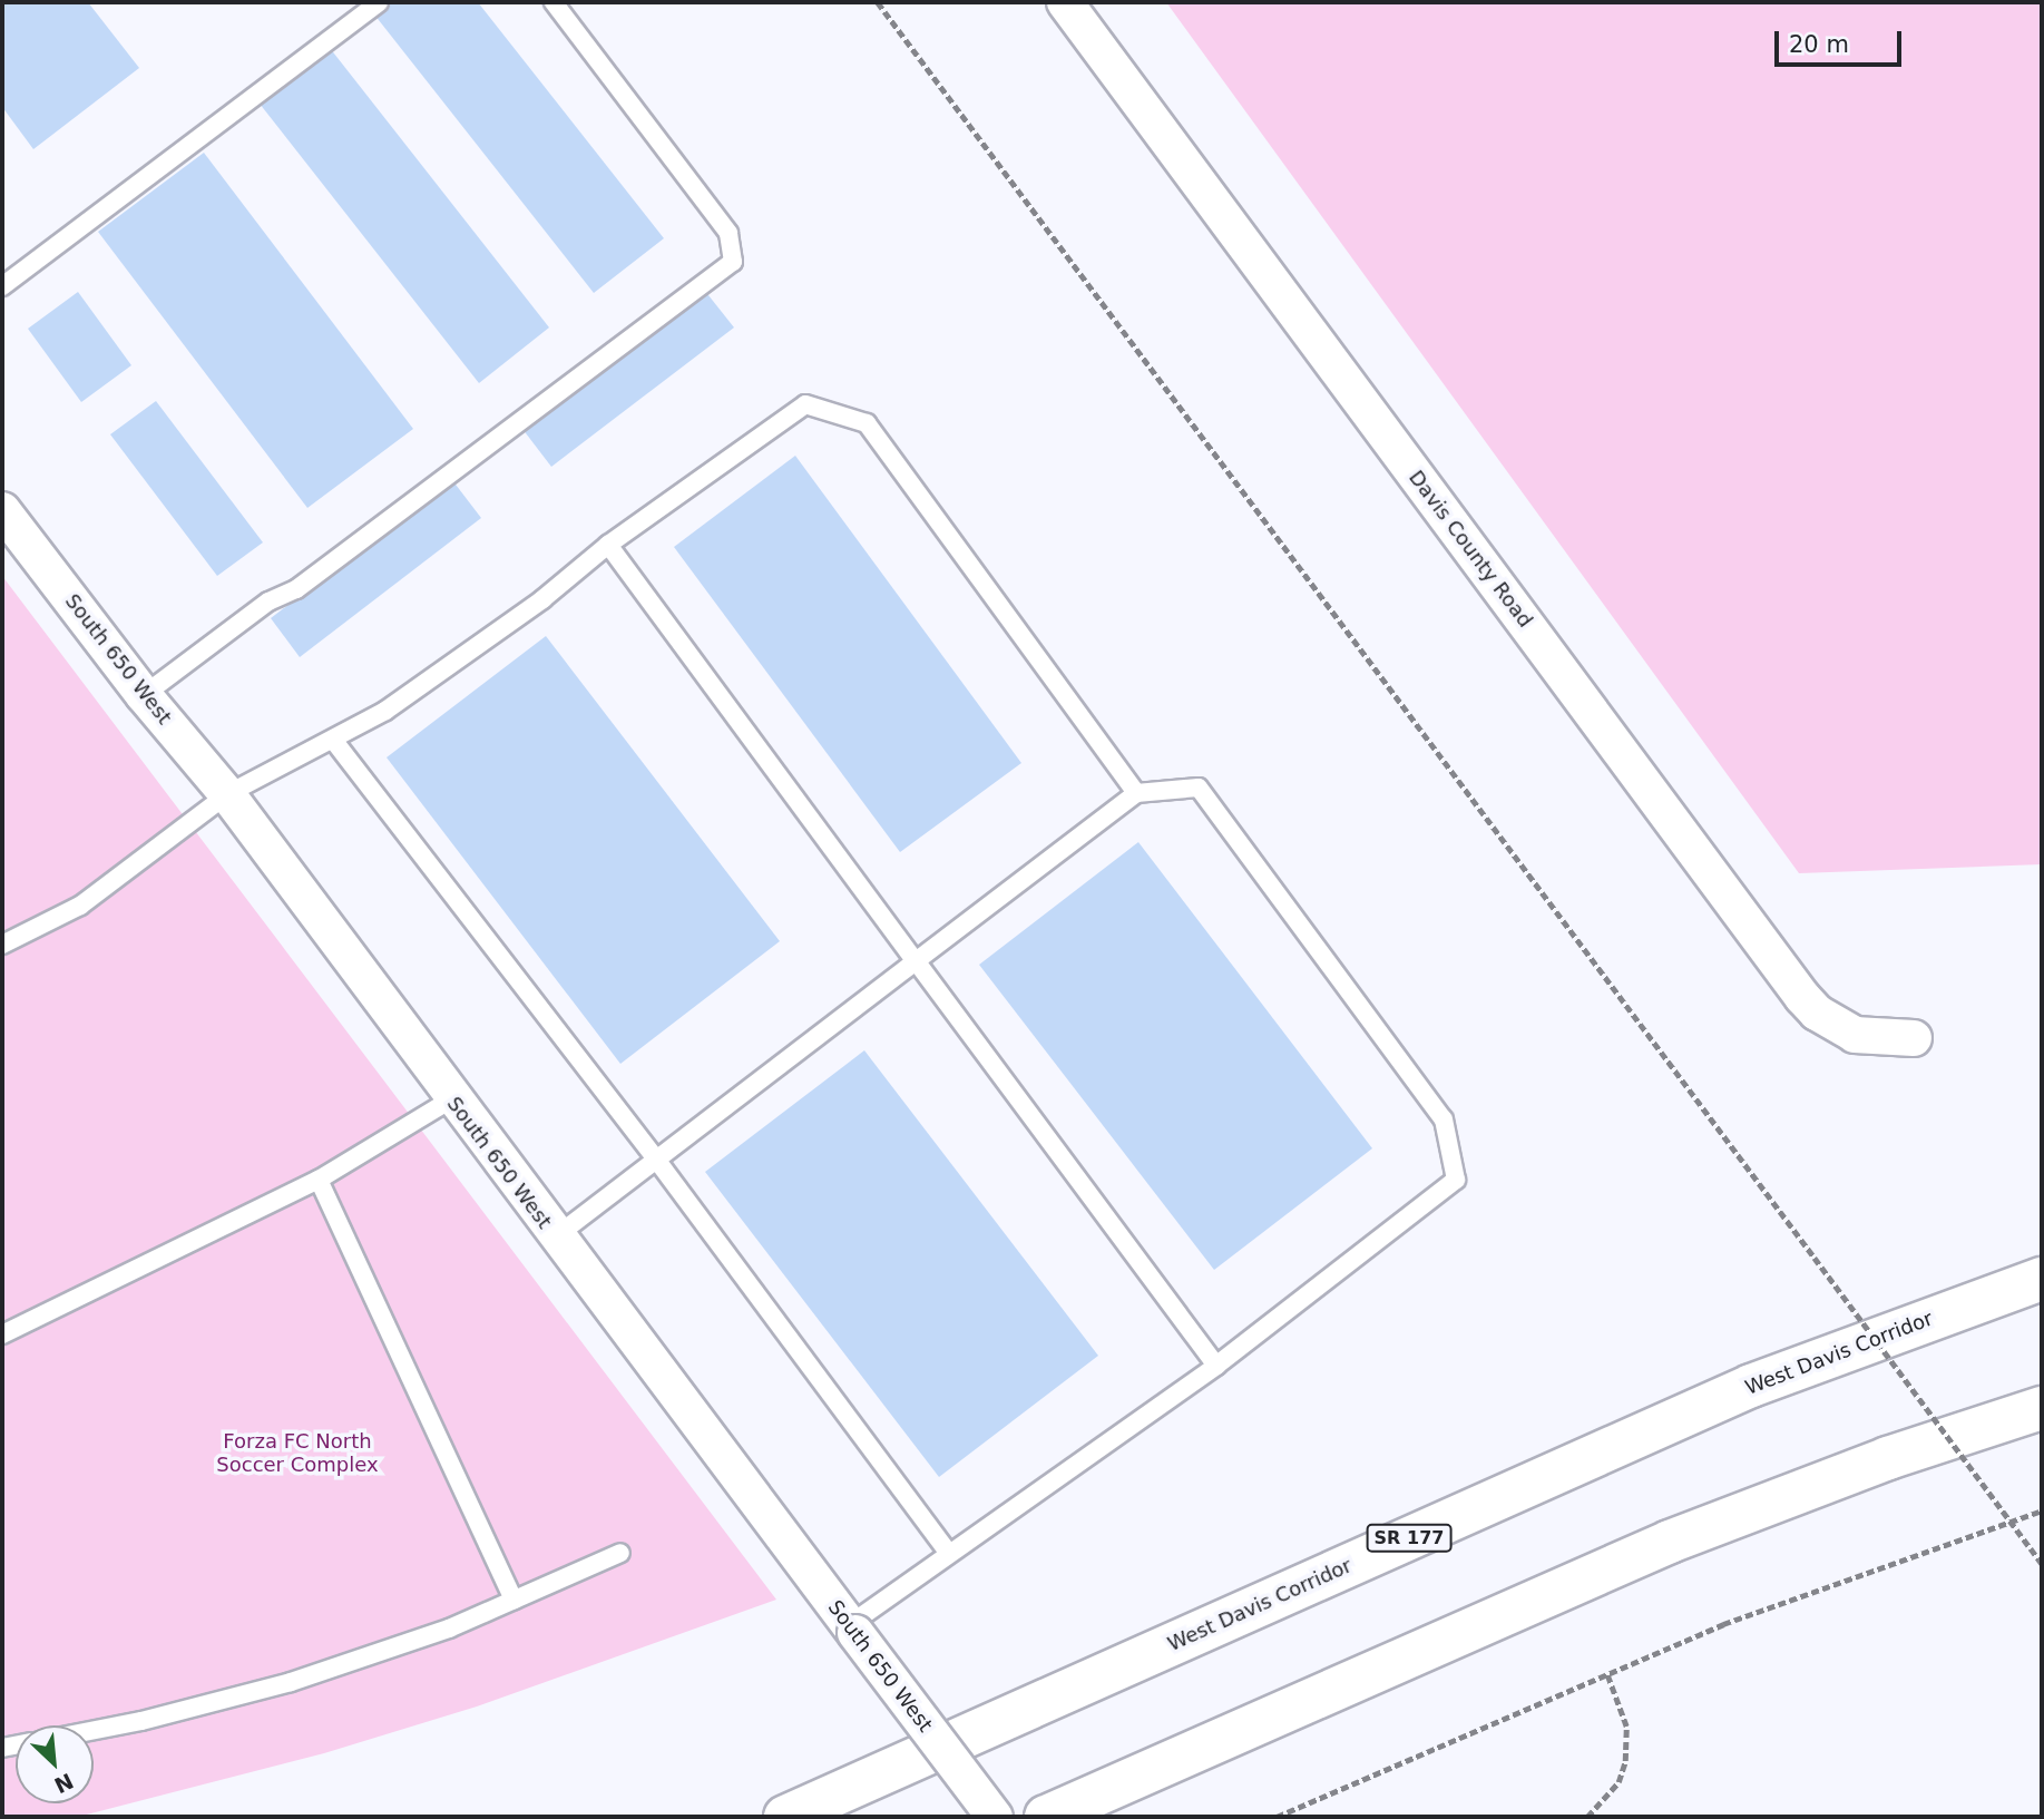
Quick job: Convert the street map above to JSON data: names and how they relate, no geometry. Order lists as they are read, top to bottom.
{
  "streets": {
    "highway": ["West Davis Corridor", "SR 177"],
    "street": ["Davis County Road", "South 650 West"]
  },
  "parks": ["Forza FC North Soccer Complex"],
  "scale_bar": "20 m",
  "north": "bottom right"
}
